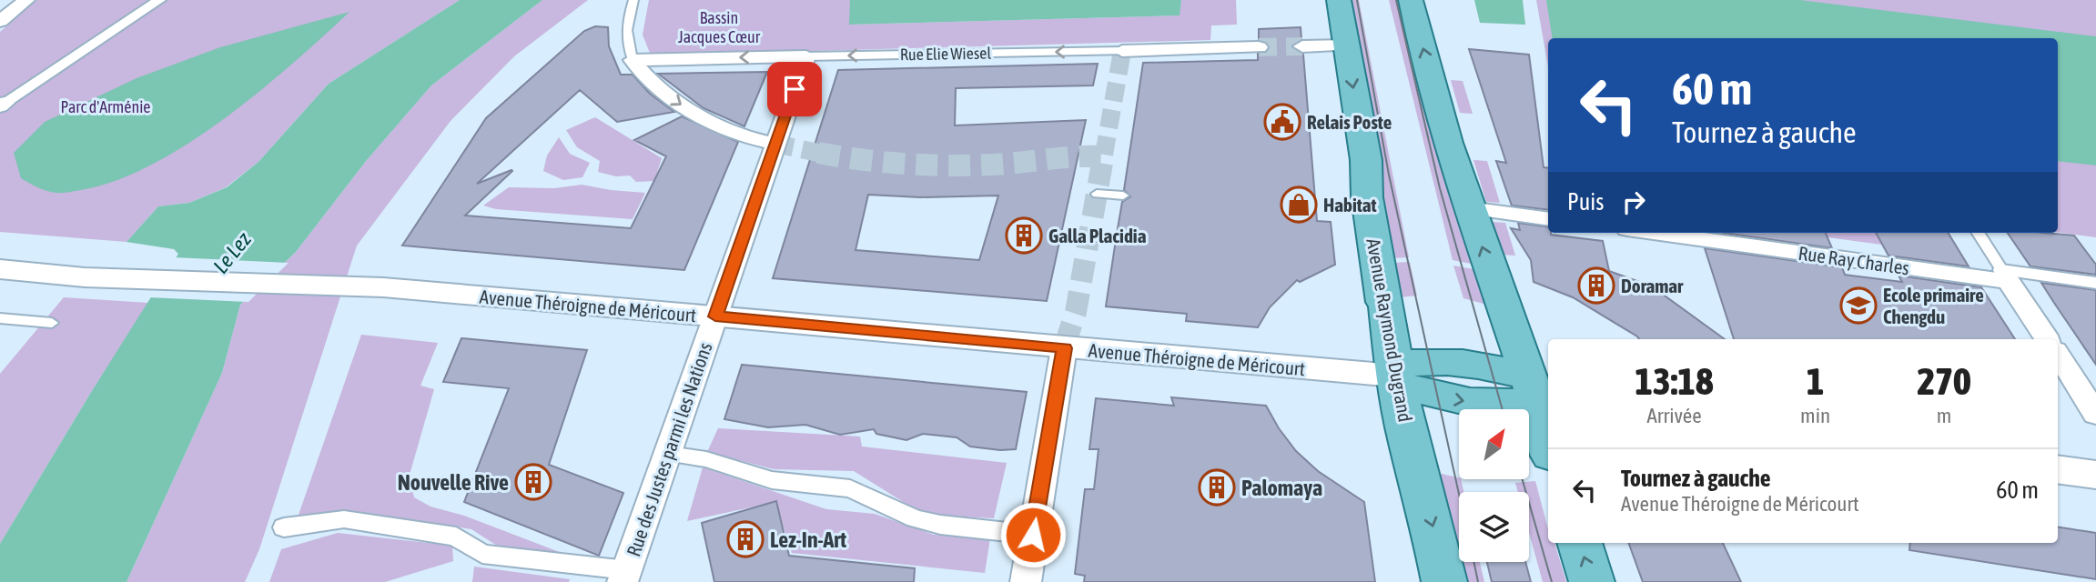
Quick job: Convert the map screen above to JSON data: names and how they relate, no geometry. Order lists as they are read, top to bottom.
{
  "streets": {
    "main road": ["Avenue Raymond Dugrand"],
    "street": [
      "Rue Elie Wiesel",
      "Rue Ray Charles",
      "Avenue Théroigne de Méricourt",
      "Rue des Justes parmi les Nations"
    ]
  },
  "crossings": [
    ["Rue Elie Wiesel", "Rue des Justes parmi les Nations"],
    ["Avenue Théroigne de Méricourt", "Avenue Raymond Dugrand"],
    ["Avenue Théroigne de Méricourt", "Rue des Justes parmi les Nations"]
  ],
  "one_way": ["Rue Elie Wiesel"],
  "water": ["Le Lez"],
  "parks": ["Bassin Jacques Cœur", "Parc d'Arménie"],
  "places": {
    "public building": ["Relais Poste"],
    "shop": ["Habitat"],
    "building": [
      "Galla Placidia",
      "Doramar",
      "Nouvelle Rive",
      "Palomaya",
      "Lez-In-Art"
    ],
    "school or university": ["Ecole primaire Chengdu"]
  },
  "north": "top right",
  "page": {
    "turn": ["60 m", "Tournez à gauche"],
    "then": "Puis",
    "eta": [
      "13:18",
      "Arrivée",
      "1",
      "min",
      "270",
      "m"
    ],
    "list": [
      {
        "name": "Tournez à gauche",
        "note": "Avenue Théroigne de Méricourt",
        "value": "60 m"
      }
    ]
  }
}
